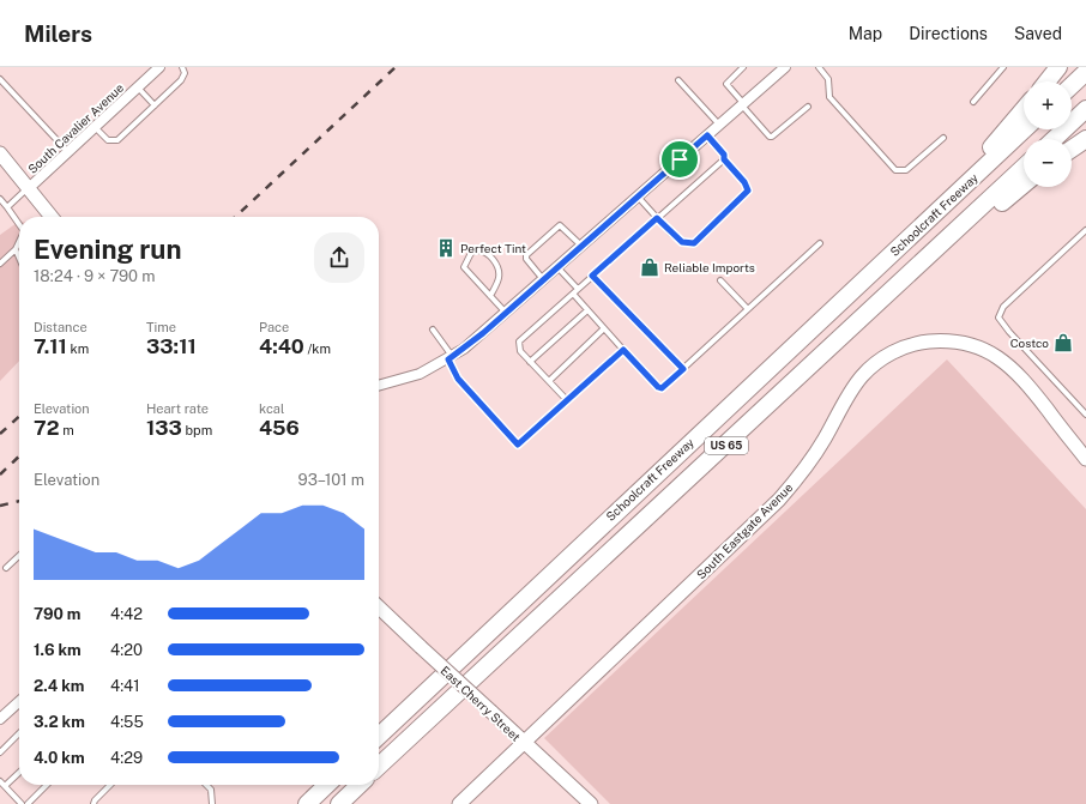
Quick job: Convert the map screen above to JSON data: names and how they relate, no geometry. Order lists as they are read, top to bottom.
{
  "streets": {
    "highway": ["Schoolcraft Freeway", "US 65"],
    "street": ["South Cavalier Avenue", "South Eastgate Avenue", "East Cherry Street"]
  },
  "crossings": [
    ["South Eastgate Avenue", "East Cherry Street"]
  ],
  "places": {
    "building": ["Perfect Tint"],
    "shop": ["Reliable Imports", "Costco"]
  },
  "page": {
    "header": "Milers",
    "nav": ["Map", "Directions", "Saved"],
    "map_buttons": ["+", "−"],
    "heading": ["Evening run", "18:24 · 9 × 790 m"],
    "stats": [
      ["Distance", "7.11 km"],
      ["Time", "33:11"],
      ["Pace", "4:40 /km"],
      ["Elevation", "72 m"],
      ["Heart rate", "133 bpm"],
      ["kcal", "456"]
    ],
    "chart": ["Elevation", "93–101 m"],
    "list": [
      {
        "name": "790 m",
        "note": "4:42"
      },
      {
        "name": "1.6 km",
        "note": "4:20"
      },
      {
        "name": "2.4 km",
        "note": "4:41"
      },
      {
        "name": "3.2 km",
        "note": "4:55"
      },
      {
        "name": "4.0 km",
        "note": "4:29"
      }
    ]
  }
}
